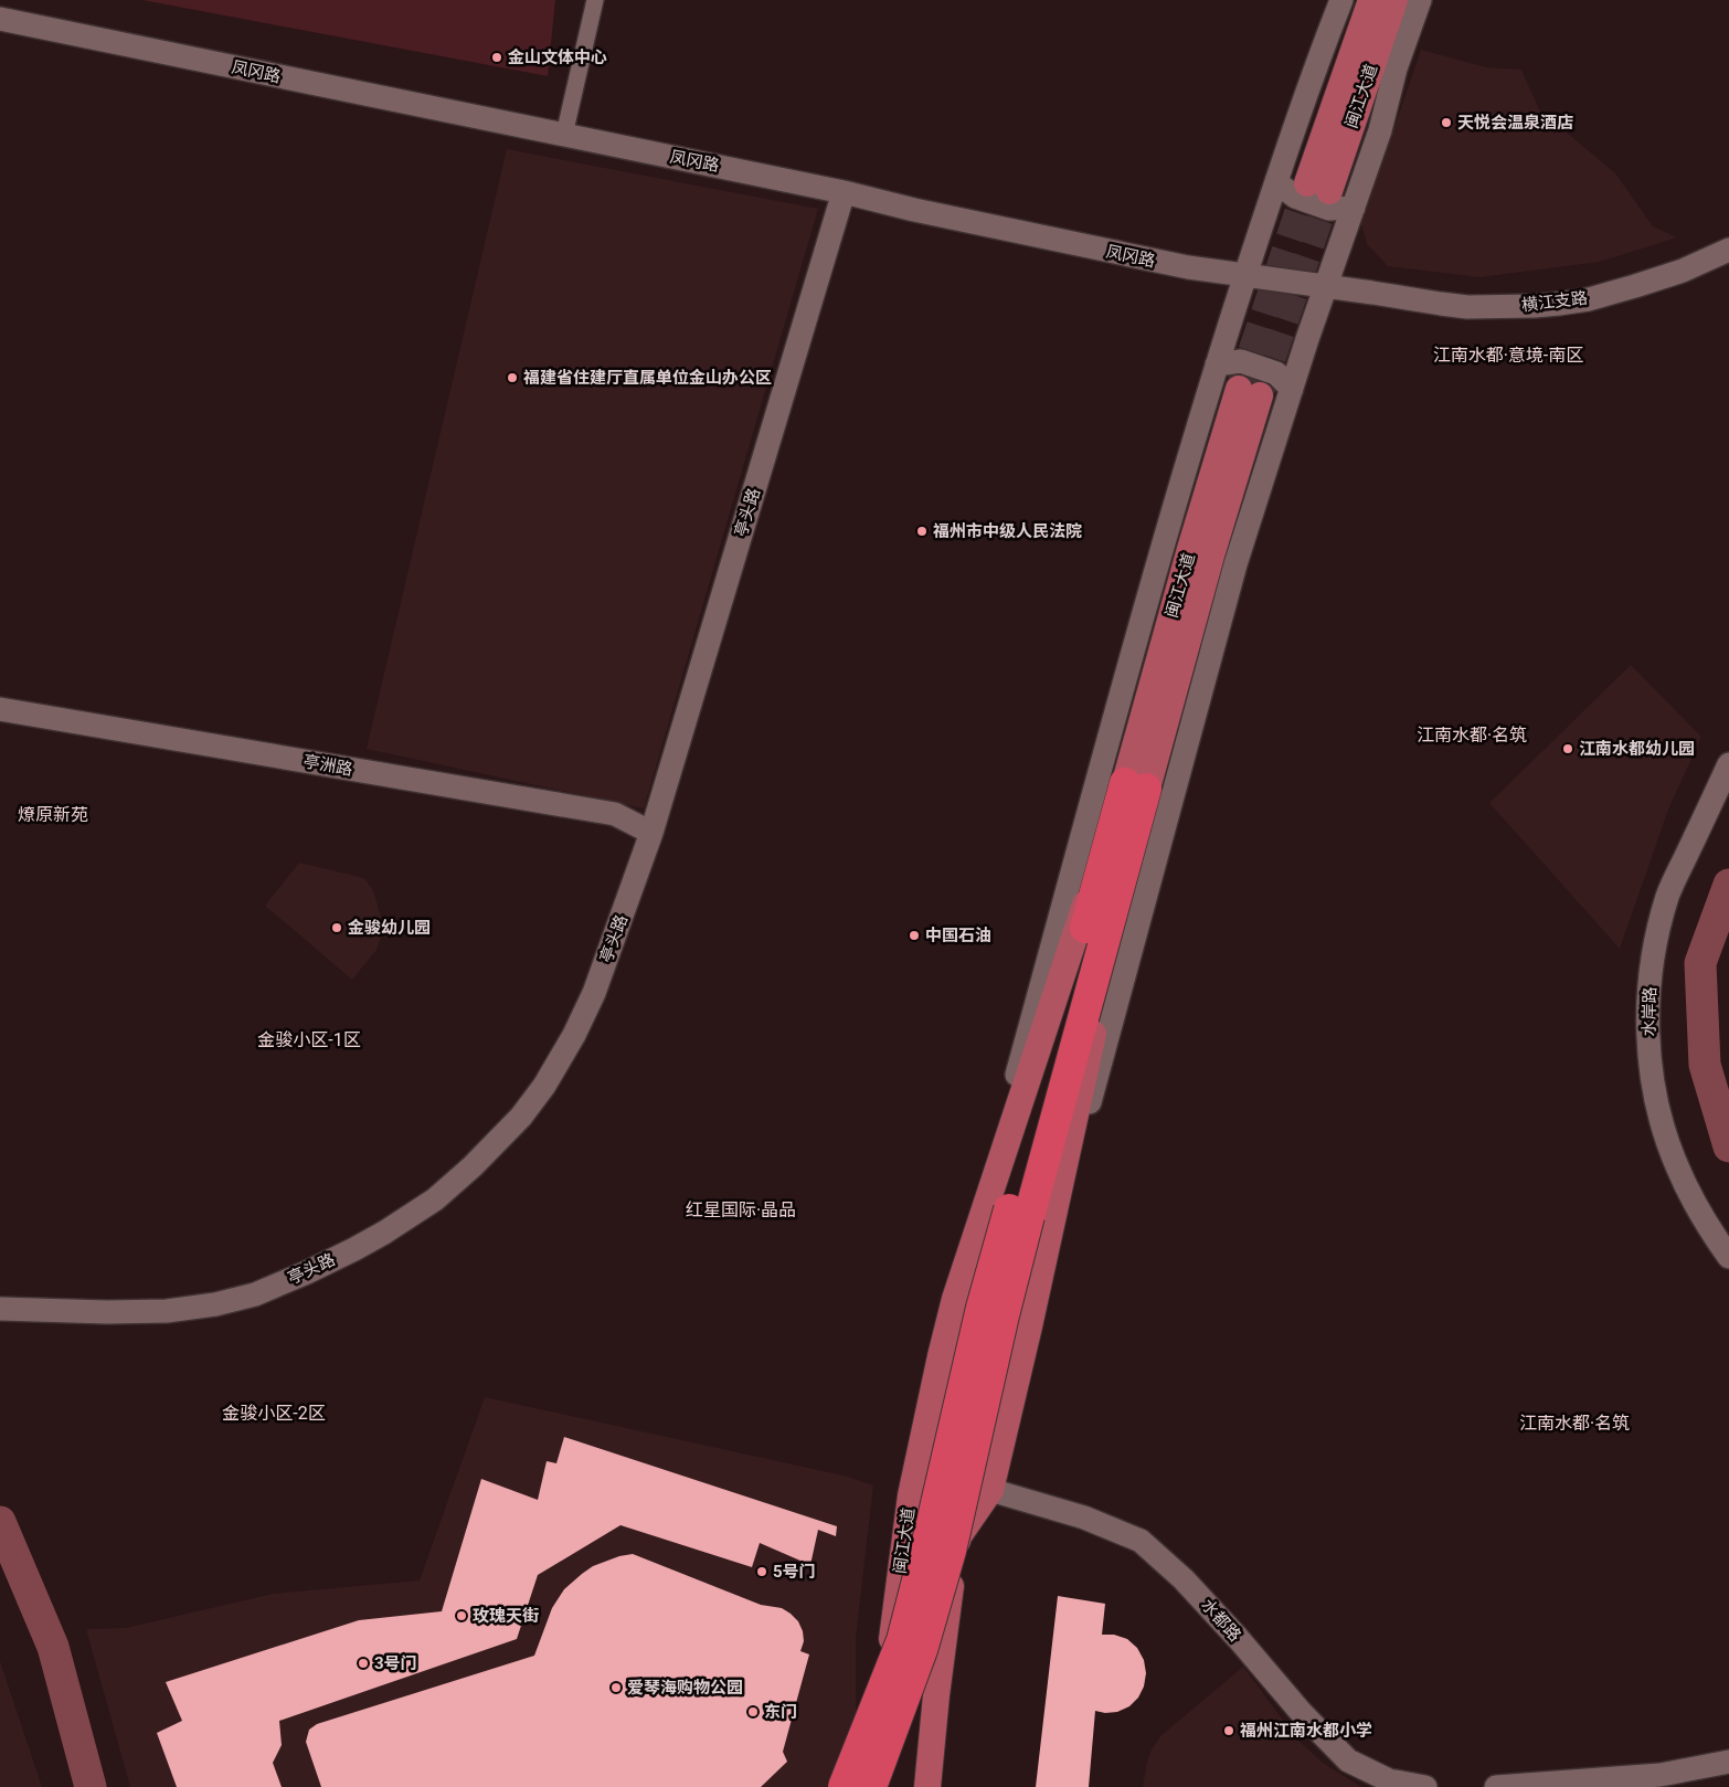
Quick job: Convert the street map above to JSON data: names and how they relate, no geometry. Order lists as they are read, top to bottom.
{
  "streets": {
    "main road": [
      "凤冈路",
      "闽江大道",
      "横江支路",
      "亭头路",
      "亭洲路",
      "水岸路",
      "水都路"
    ]
  },
  "crossings": [
    ["凤冈路", "横江支路"],
    ["凤冈路", "亭头路"],
    ["亭头路", "亭洲路"]
  ],
  "districts": [
    "江南水都·意境-南区",
    "江南水都·名筑",
    "燎原新苑",
    "金骏小区-1区",
    "红星国际·晶品",
    "金骏小区-2区",
    "江南水都·名筑"
  ],
  "places": [
    "金山文体中心",
    "天悦会温泉酒店",
    "福建省住建厅直属单位金山办公区",
    "福州市中级人民法院",
    "江南水都幼儿园",
    "金骏幼儿园",
    "中国石油",
    "5号门",
    "玫瑰天街",
    "3号门",
    "爱琴海购物公园",
    "东门",
    "福州江南水都小学"
  ]
}
